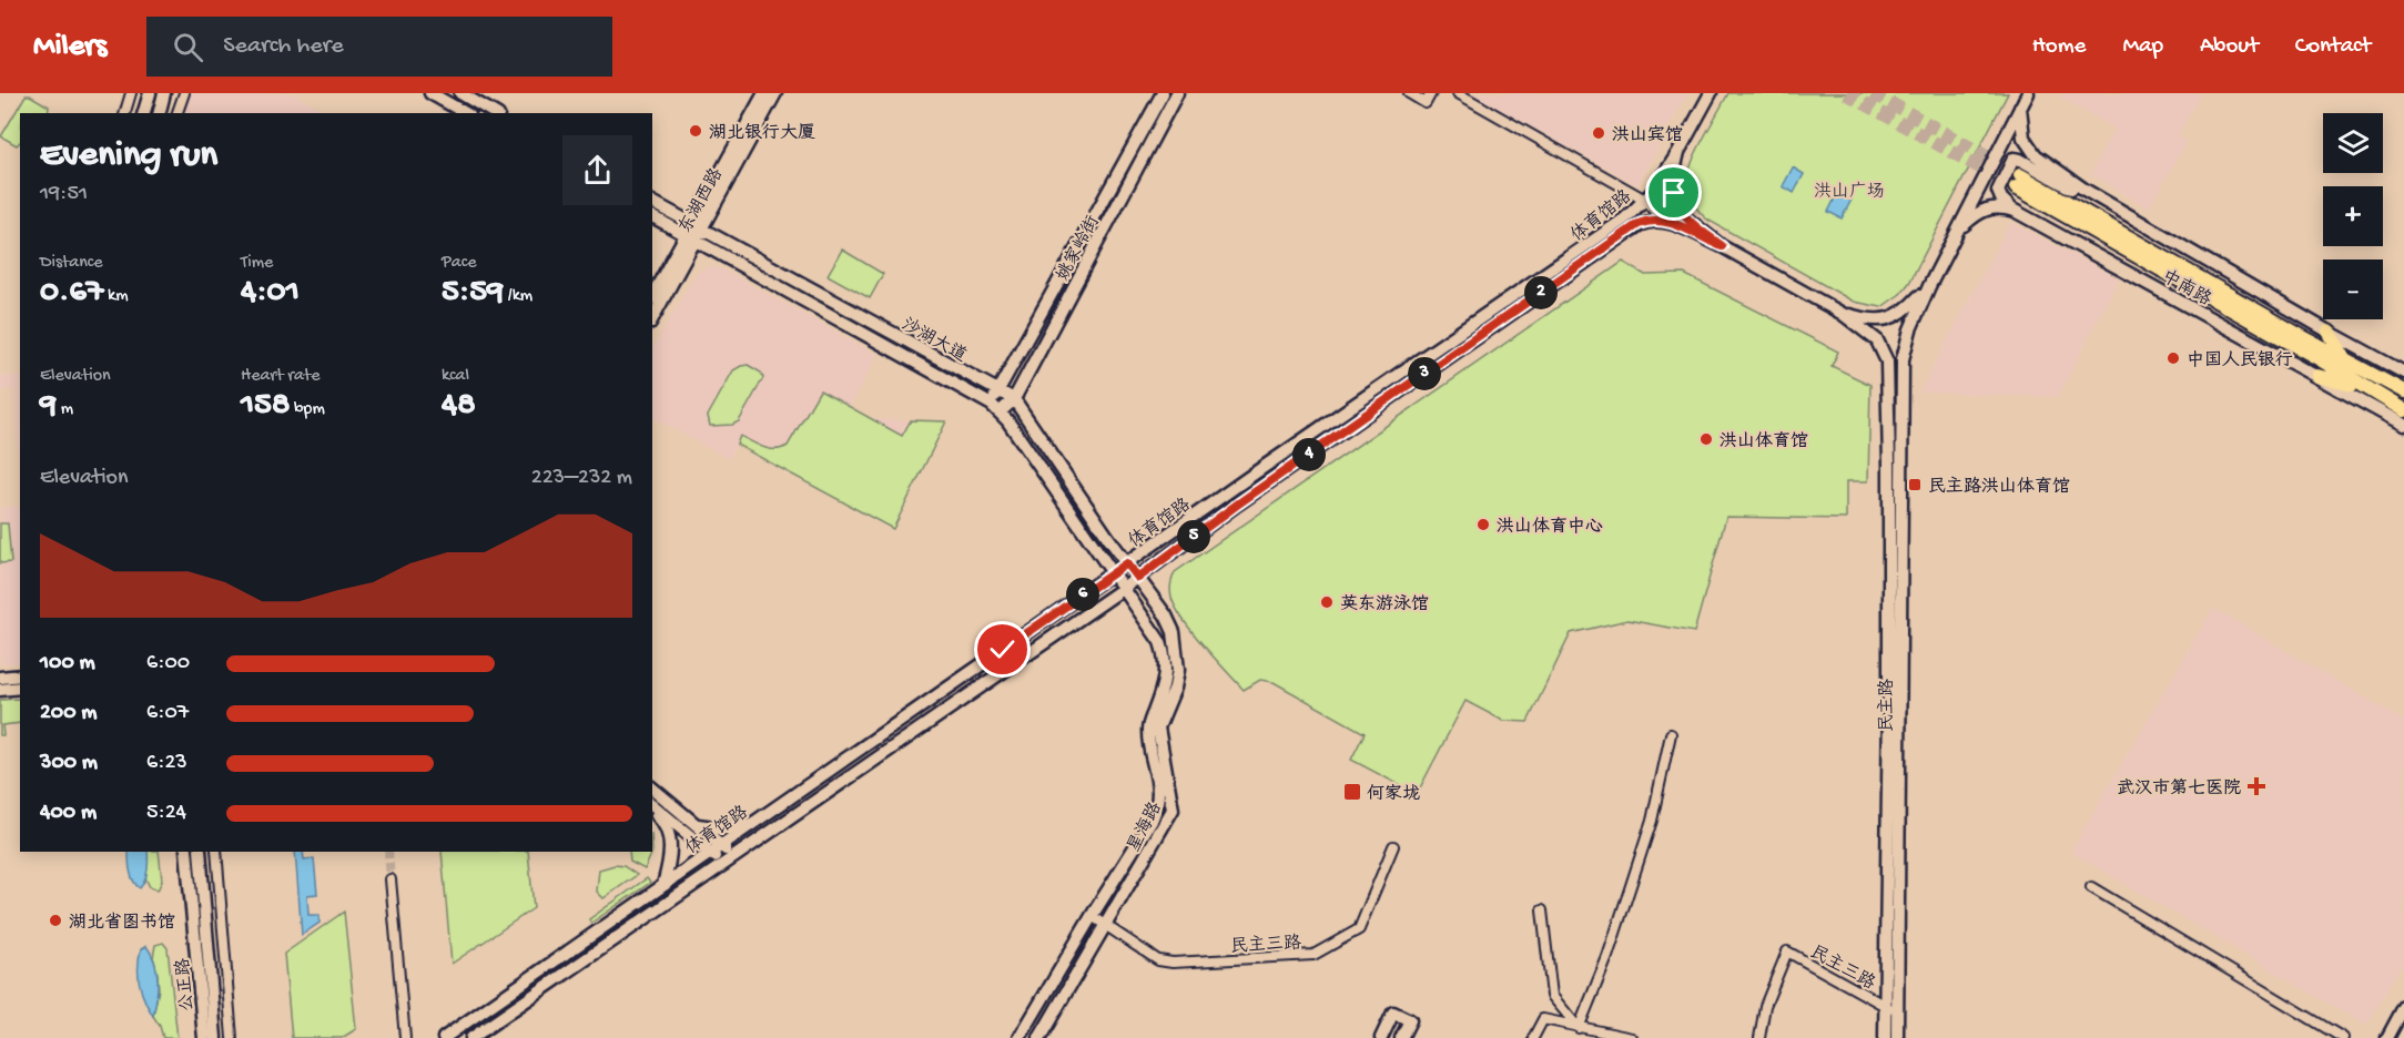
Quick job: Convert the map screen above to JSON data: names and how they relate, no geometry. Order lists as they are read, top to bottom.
{
  "streets": {
    "main road": [
      "东湖西路",
      "体育馆路",
      "姚家岭街",
      "中南路",
      "沙湖大道",
      "民主路",
      "星海路",
      "公正路"
    ],
    "street": ["民主三路"]
  },
  "crossings": [
    ["东湖西路", "沙湖大道"],
    ["体育馆路", "沙湖大道"],
    ["体育馆路", "星海路"],
    ["姚家岭街", "沙湖大道"],
    ["沙湖大道", "星海路"],
    ["民主路", "民主三路"],
    ["星海路", "民主三路"]
  ],
  "parks": ["洪山广场"],
  "places": {
    "other": [
      "湖北银行大厦",
      "洪山宾馆",
      "中国人民银行",
      "洪山体育馆",
      "洪山体育中心",
      "英东游泳馆",
      "湖北省图书馆"
    ],
    "transit": ["民主路洪山体育馆", "何家垅"],
    "health": ["武汉市第七医院"]
  },
  "page": {
    "header": "Milers",
    "search": "Search here",
    "nav": [
      "Home",
      "Map",
      "About",
      "Contact"
    ],
    "map_buttons": ["+", "−"],
    "heading": ["Evening run", "19:51"],
    "stats": [
      ["Distance", "0.67 km"],
      ["Time", "4:01"],
      ["Pace", "5:59 /km"],
      ["Elevation", "9 m"],
      ["Heart rate", "158 bpm"],
      ["kcal", "48"]
    ],
    "pins": [
      "2",
      "3",
      "4",
      "5",
      "6"
    ],
    "chart": ["Elevation", "223–232 m"],
    "list": [
      {
        "name": "100 m",
        "note": "6:00"
      },
      {
        "name": "200 m",
        "note": "6:07"
      },
      {
        "name": "300 m",
        "note": "6:23"
      },
      {
        "name": "400 m",
        "note": "5:24"
      }
    ]
  }
}
